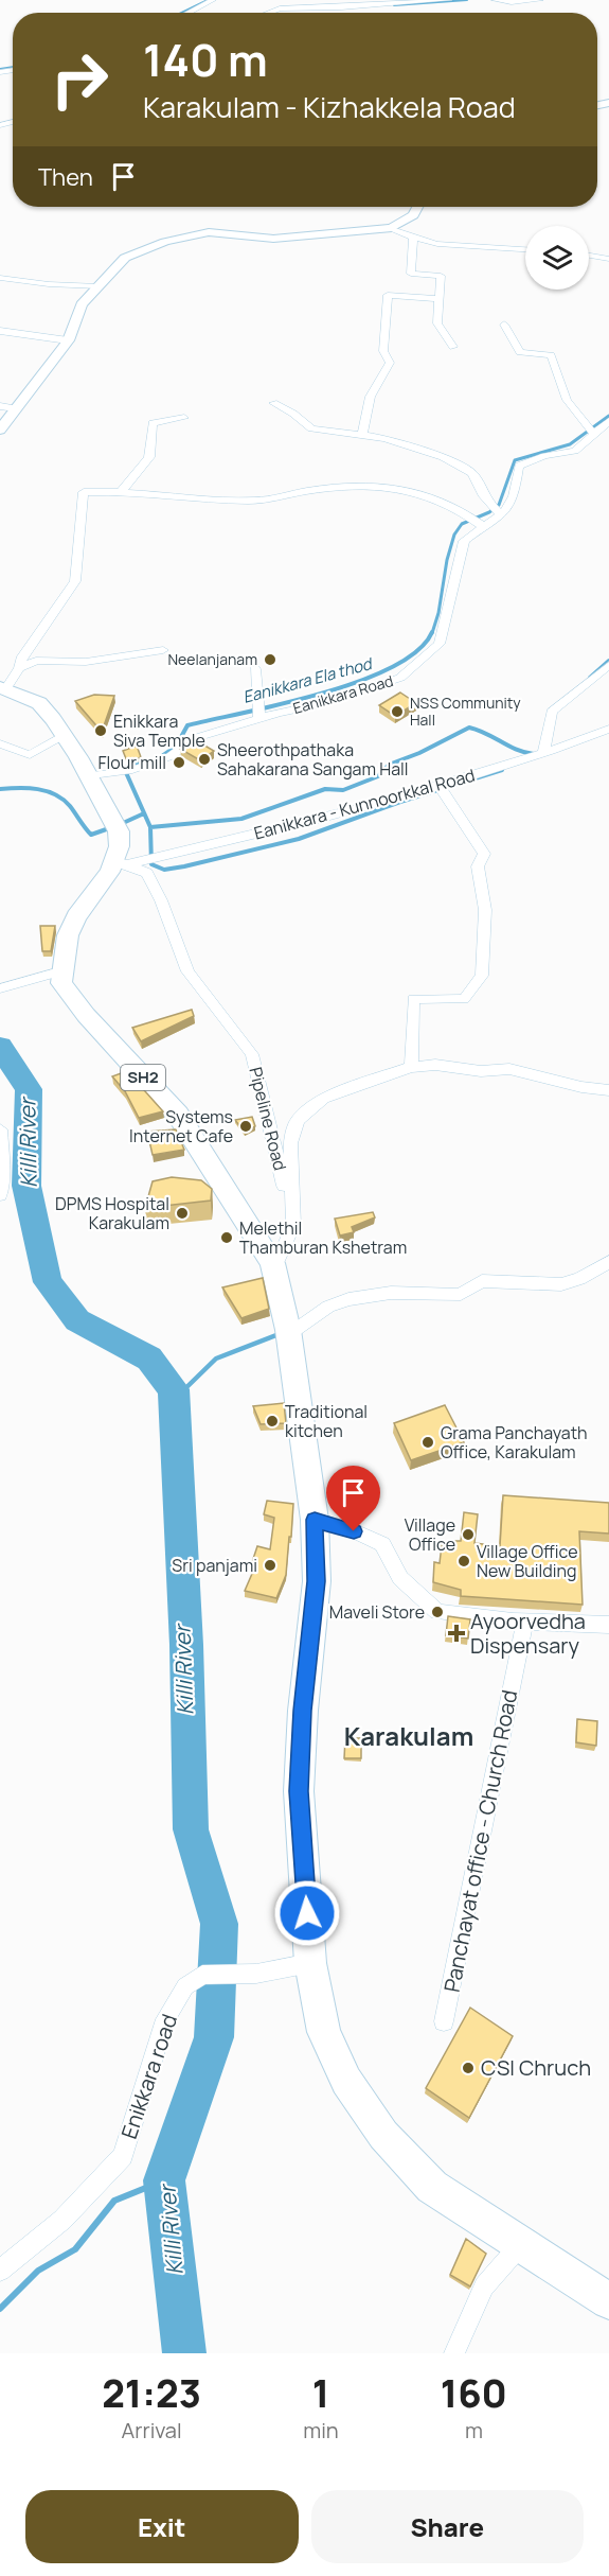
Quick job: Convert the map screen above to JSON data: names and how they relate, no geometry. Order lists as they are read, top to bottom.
{
  "streets": {
    "main road": ["SH2"],
    "street": [
      "Eanikkara Road",
      "Eanikkara - Kunnoorkkal Road",
      "Pipeline Road",
      "Panchayat office - Church Road",
      "Enikkara road"
    ]
  },
  "crossings": [
    ["Eanikkara - Kunnoorkkal Road", "SH2"],
    ["Eanikkara - Kunnoorkkal Road", "Pipeline Road"],
    ["SH2", "Pipeline Road"],
    ["SH2", "Enikkara road"]
  ],
  "districts": ["Karakulam"],
  "water": ["Eanikkara Ela thod", "Killi River"],
  "places": {
    "other": [
      "Neelanjanam",
      "NSS Community Hall",
      "Enikkara Siva Temple",
      "Sheerothpathaka Sahakarana Sangam Hall",
      "Flour mill",
      "Systems Internet Cafe",
      "DPMS Hospital Karakulam",
      "Melethil Thamburan Kshetram",
      "Traditional kitchen",
      "Grama Panchayath Office, Karakulam",
      "Village Office",
      "Village Office New Building",
      "Sri panjami",
      "Maveli Store",
      "CSI Chruch"
    ],
    "health": ["Ayoorvedha Dispensary"]
  },
  "page": {
    "turn": ["140 m", "Karakulam - Kizhakkela Road"],
    "then": "Then",
    "eta": [
      "21:23",
      "Arrival",
      "1",
      "min",
      "160",
      "m"
    ],
    "buttons": ["Exit", "Share"]
  }
}
